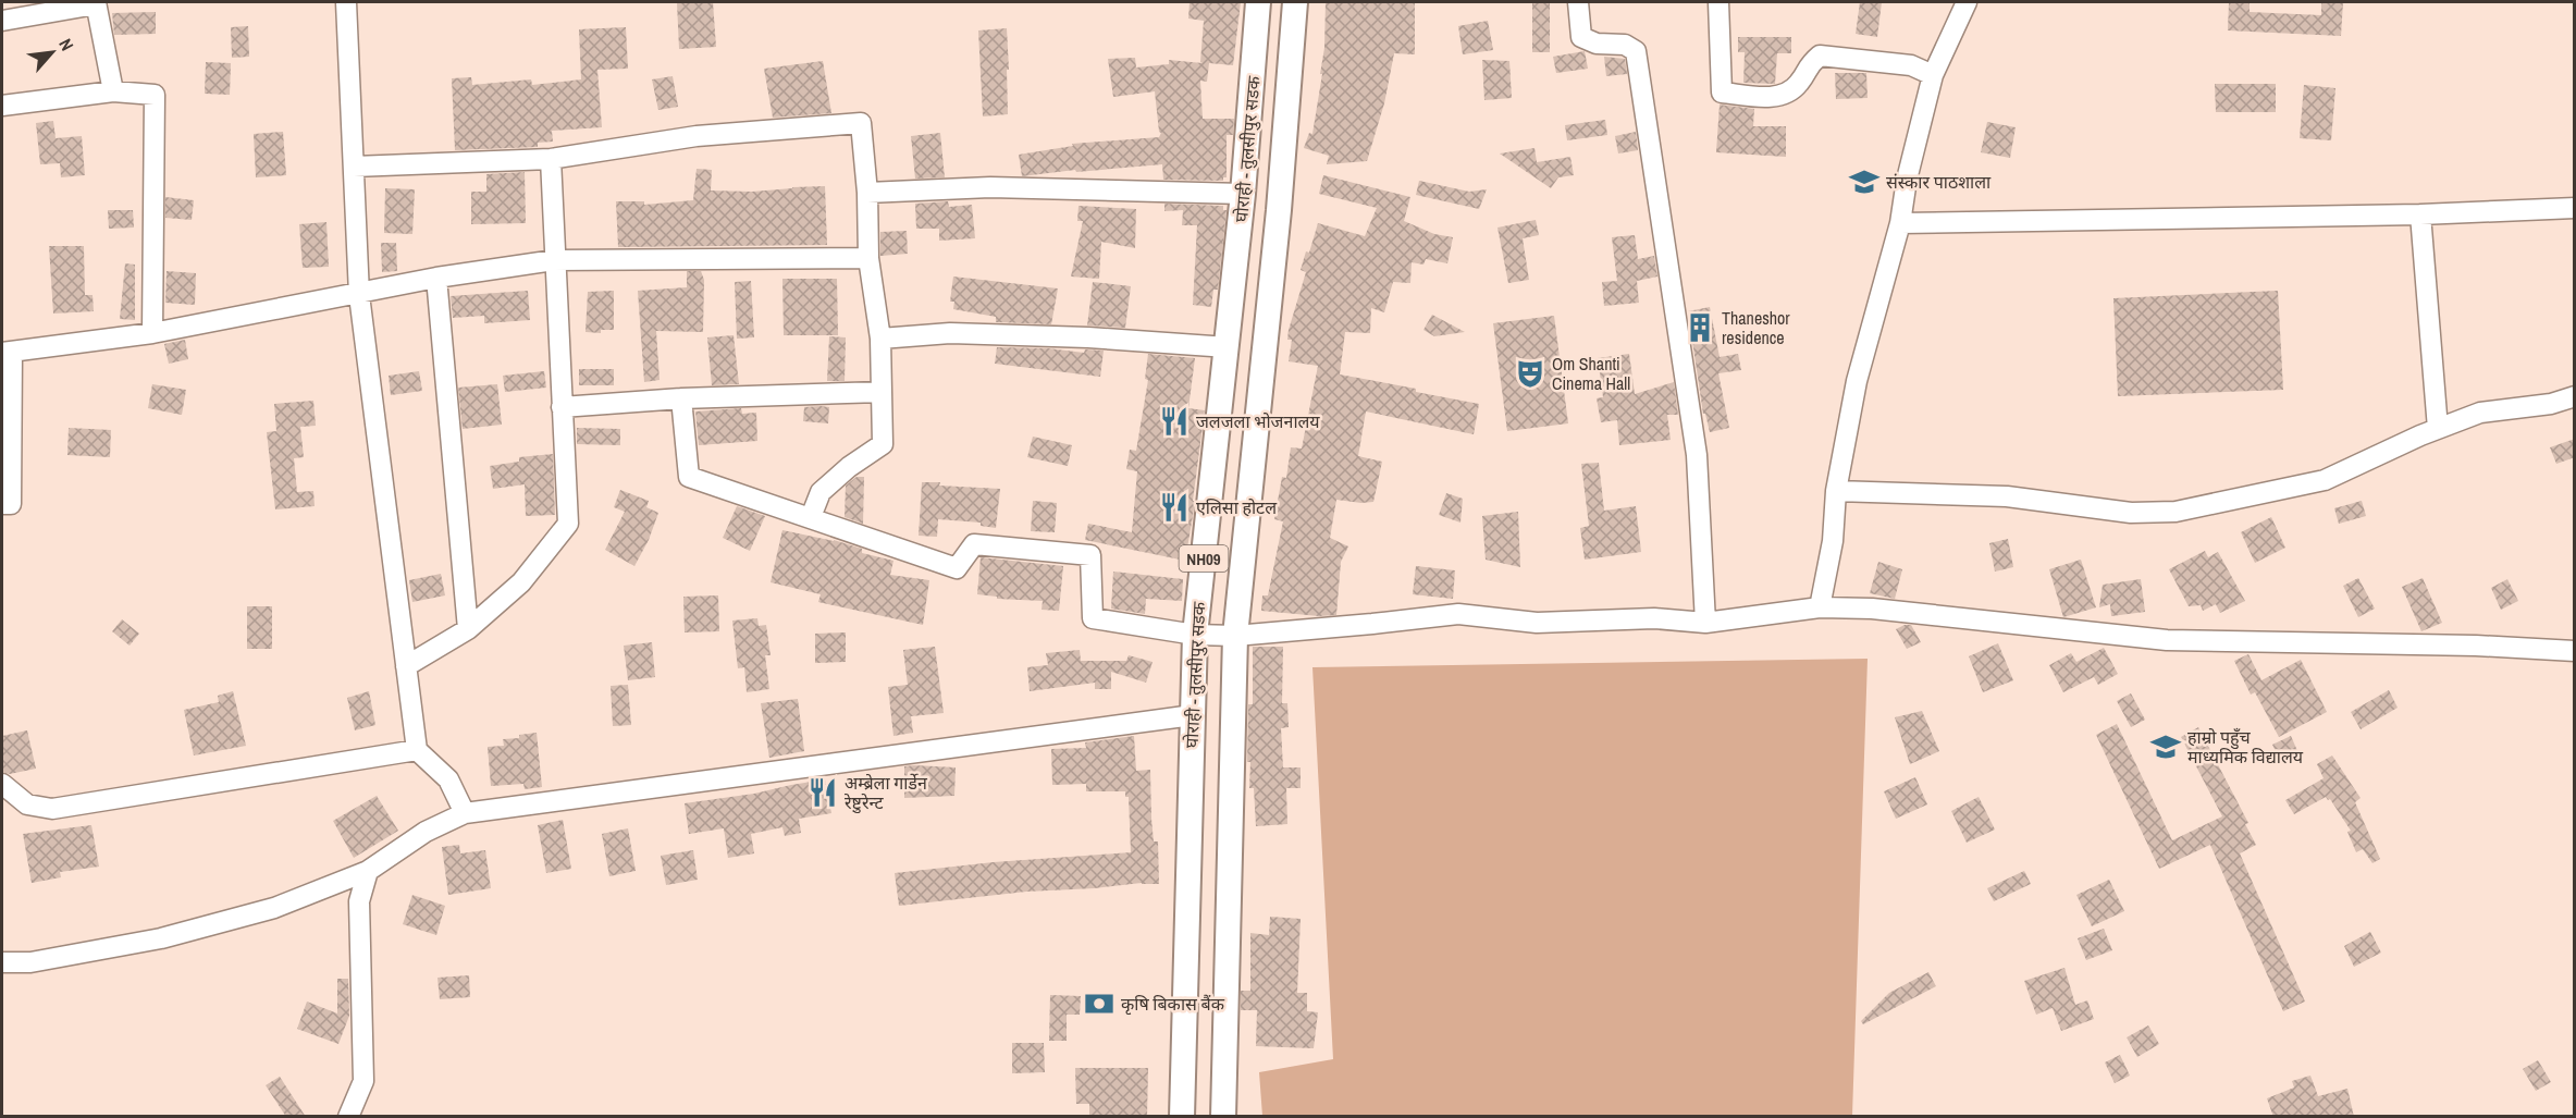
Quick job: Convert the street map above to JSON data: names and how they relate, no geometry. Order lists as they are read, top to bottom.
{
  "streets": {
    "main road": ["घोराही - तुलसीपुर सडक", "NH09"]
  },
  "places": {
    "school or university": ["संस्कार पाठशाला", "हाम्रो पहुँच माध्यमिक विद्यालय"],
    "building": ["Thaneshor residence"],
    "theatre": ["Om Shanti Cinema Hall"],
    "restaurant": ["जलजला भोजनालय", "एलिसा होटल", "अम्ब्रेला गार्डेन रेष्टुरेन्ट"],
    "bank": ["कृषि बिकास बैंक"]
  },
  "north": "top right"
}
